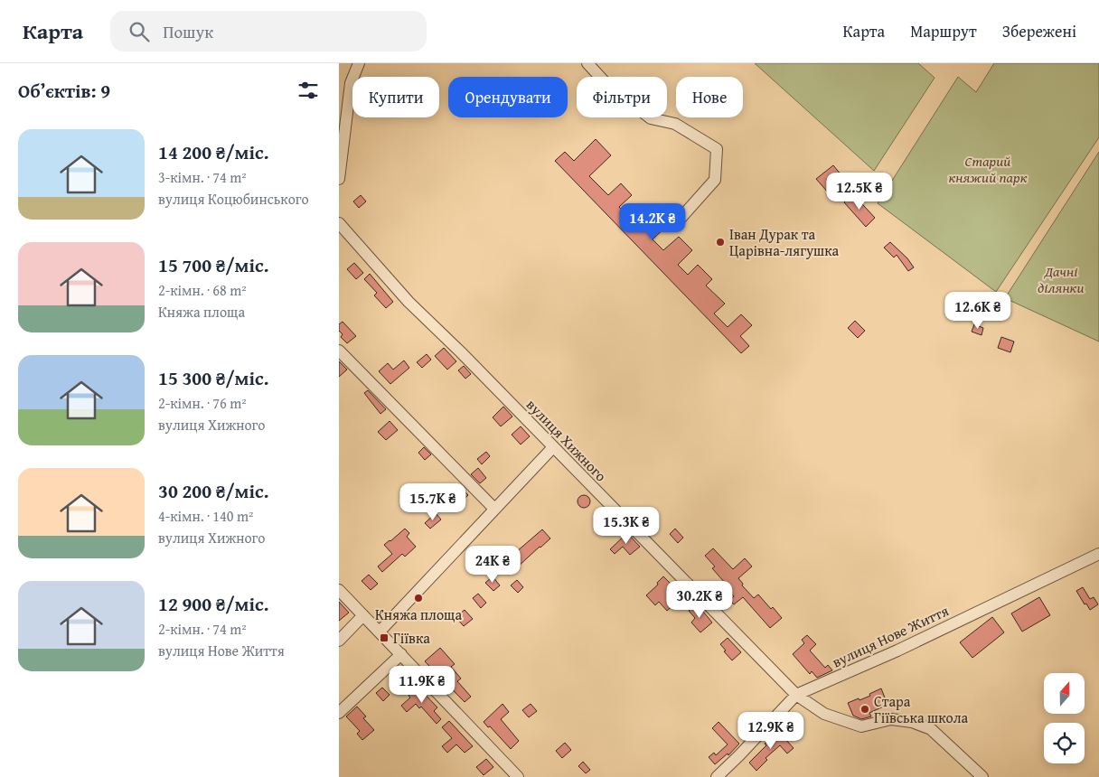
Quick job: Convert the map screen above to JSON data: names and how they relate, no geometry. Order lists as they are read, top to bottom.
{
  "streets": {
    "street": ["вулиця Хижного", "вулиця Нове Життя"]
  },
  "crossings": [
    ["вулиця Хижного", "вулиця Нове Життя"]
  ],
  "parks": ["Старий княжий парк", "Дачні ділянки"],
  "places": {
    "other": ["Іван Дурак та Царівна-лягушка", "Княжа площа", "Стара Гіївська школа"],
    "transit": ["Гіївка"]
  },
  "north": "top",
  "page": {
    "header": "Карта",
    "search": "Пошук",
    "nav": ["Карта", "Маршрут", "Збережені"],
    "heading": "Об’єктів: 9",
    "chip": [
      "Купити",
      "Орендувати",
      "Фільтри",
      "Нове"
    ],
    "list": [
      {
        "name": "14 200 ₴/міс.",
        "note": "3-кімн. · 74 m² · вулиця Коцюбинського"
      },
      {
        "name": "15 700 ₴/міс.",
        "note": "2-кімн. · 68 m² · Княжа площа"
      },
      {
        "name": "15 300 ₴/міс.",
        "note": "2-кімн. · 76 m² · вулиця Хижного"
      },
      {
        "name": "30 200 ₴/міс.",
        "note": "4-кімн. · 140 m² · вулиця Хижного"
      },
      {
        "name": "12 900 ₴/міс.",
        "note": "2-кімн. · 74 m² · вулиця Нове Життя"
      }
    ],
    "price": [
      "12.5K ₴",
      "14.2K ₴",
      "12.6K ₴",
      "15.7K ₴",
      "15.3K ₴",
      "24K ₴",
      "30.2K ₴",
      "11.9K ₴",
      "12.9K ₴"
    ]
  }
}
